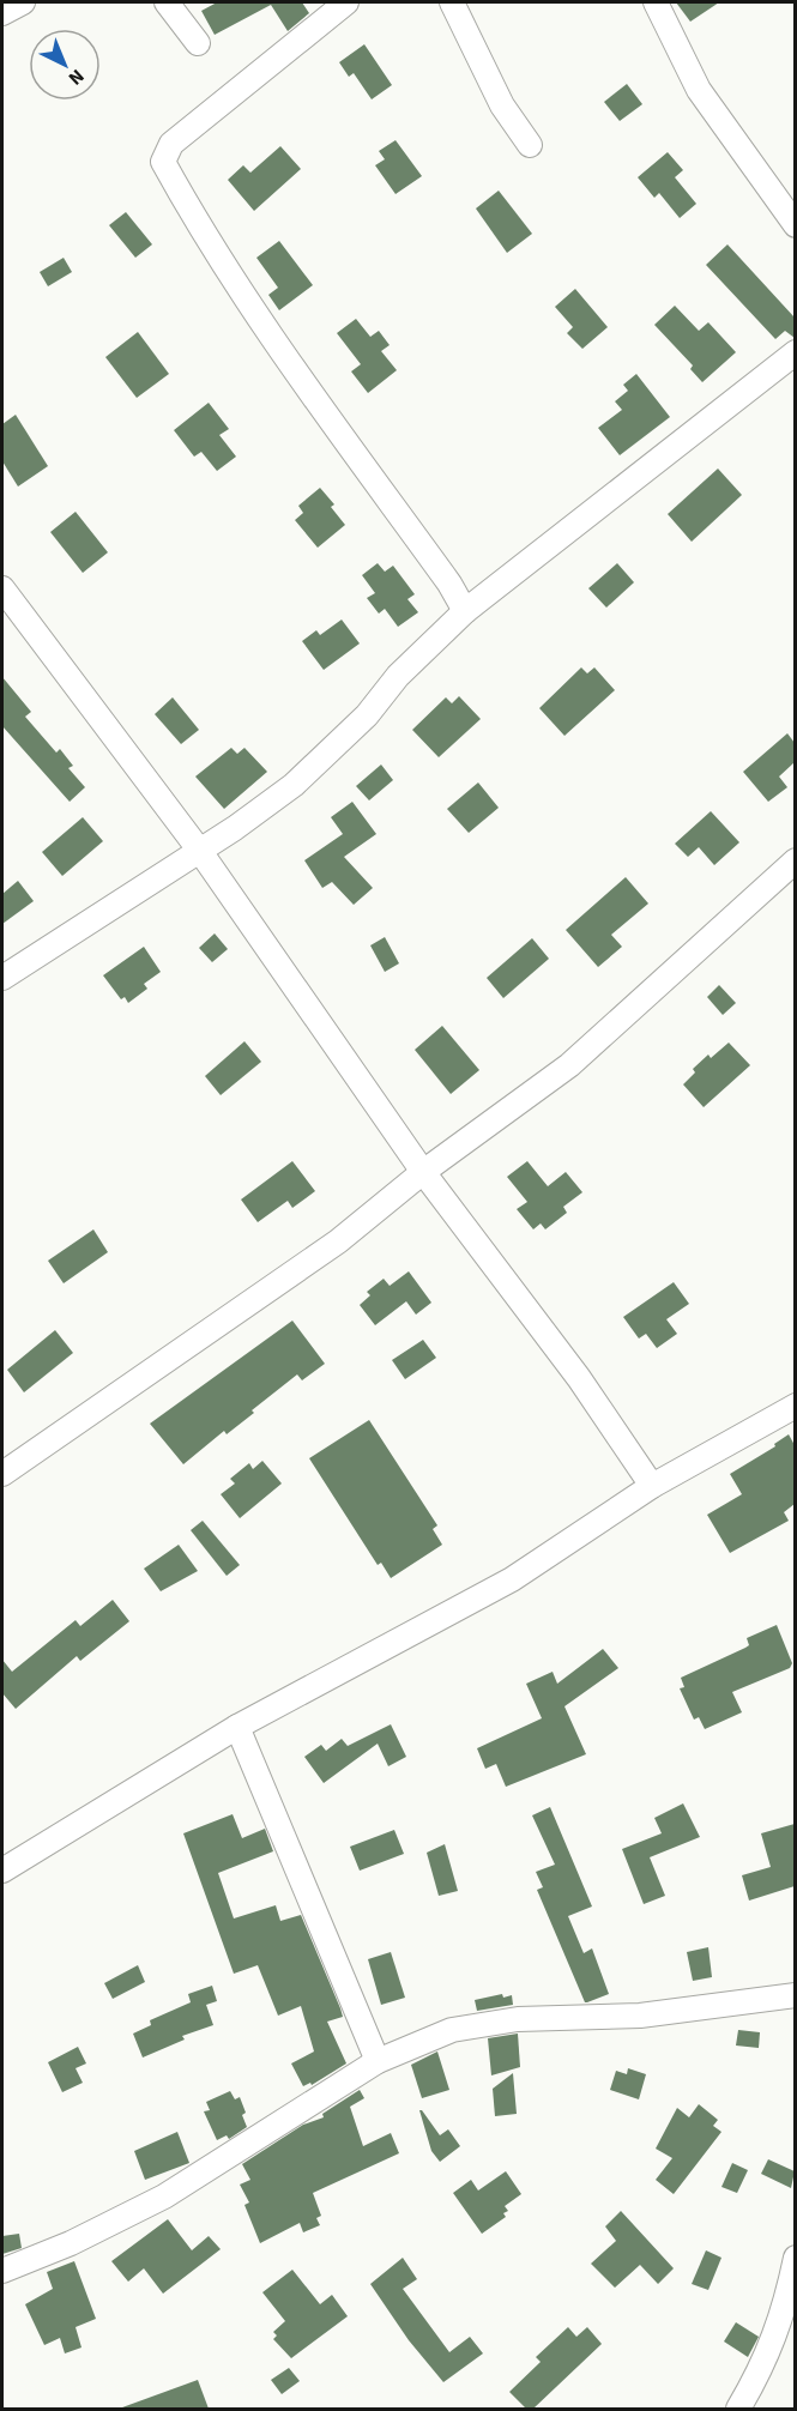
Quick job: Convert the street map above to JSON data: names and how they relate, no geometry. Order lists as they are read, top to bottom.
{
  "north": "bottom right"
}
